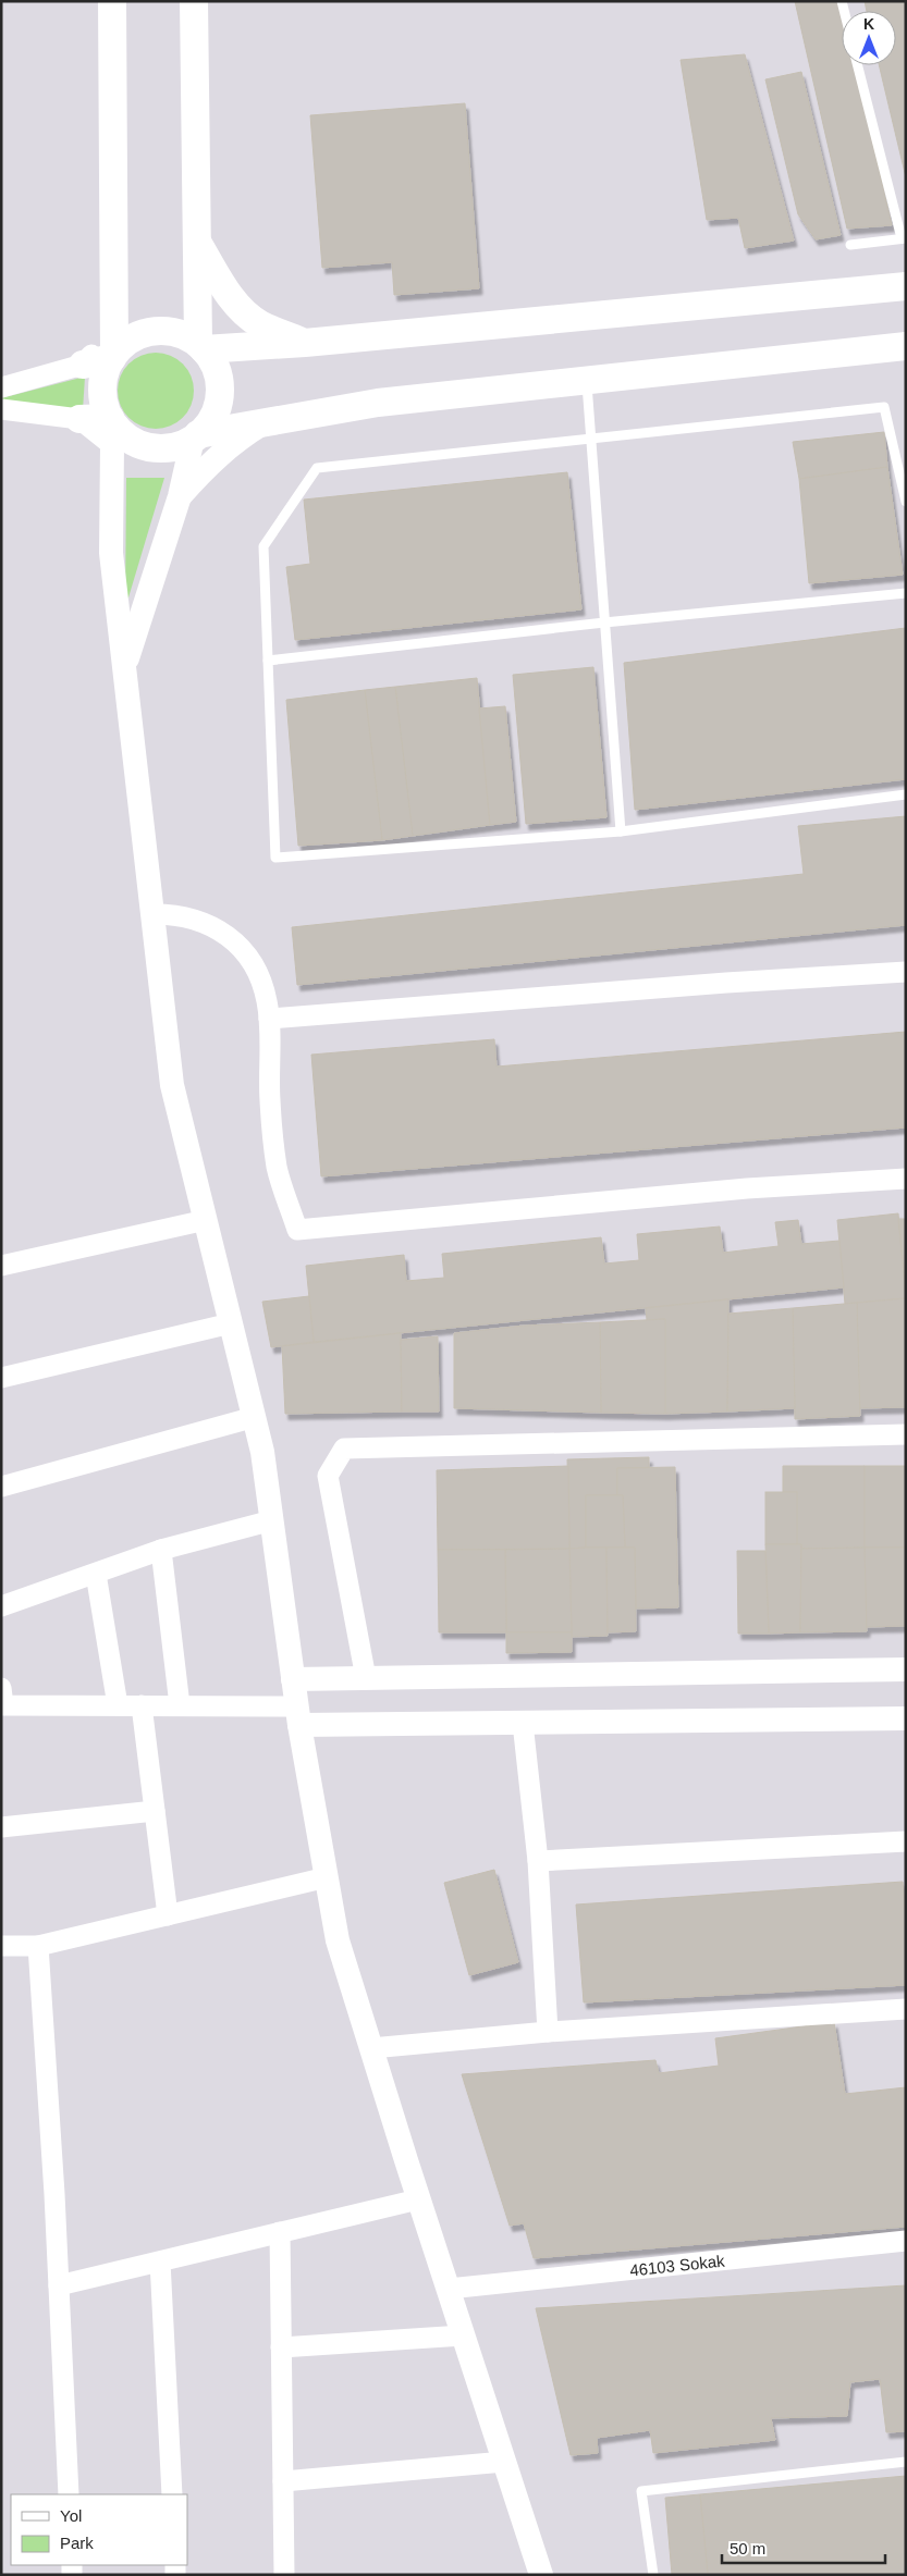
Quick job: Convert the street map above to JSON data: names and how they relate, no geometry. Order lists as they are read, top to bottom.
{
  "streets": {
    "street": ["46103 Sokak"]
  },
  "legend": ["Yol", "Park"],
  "scale_bar": "50 m",
  "north": "top"
}
